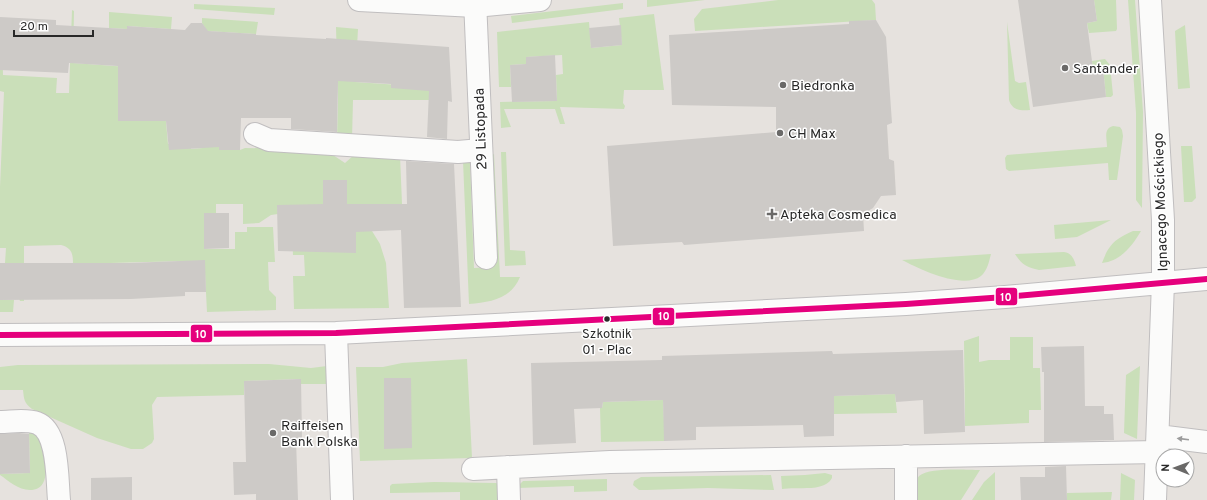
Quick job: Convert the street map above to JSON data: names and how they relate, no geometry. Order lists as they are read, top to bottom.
{
  "streets": {
    "street": ["29 Listopada", "Ignacego Mościckiego"]
  },
  "places": {
    "other": [
      "Santander",
      "Biedronka",
      "CH Max",
      "Szkotnik 01 - Plac",
      "Raiffeisen Bank Polska"
    ],
    "health": ["Apteka Cosmedica"]
  },
  "lines": ["transit line 10"],
  "scale_bar": "20 m",
  "north": "left"
}
